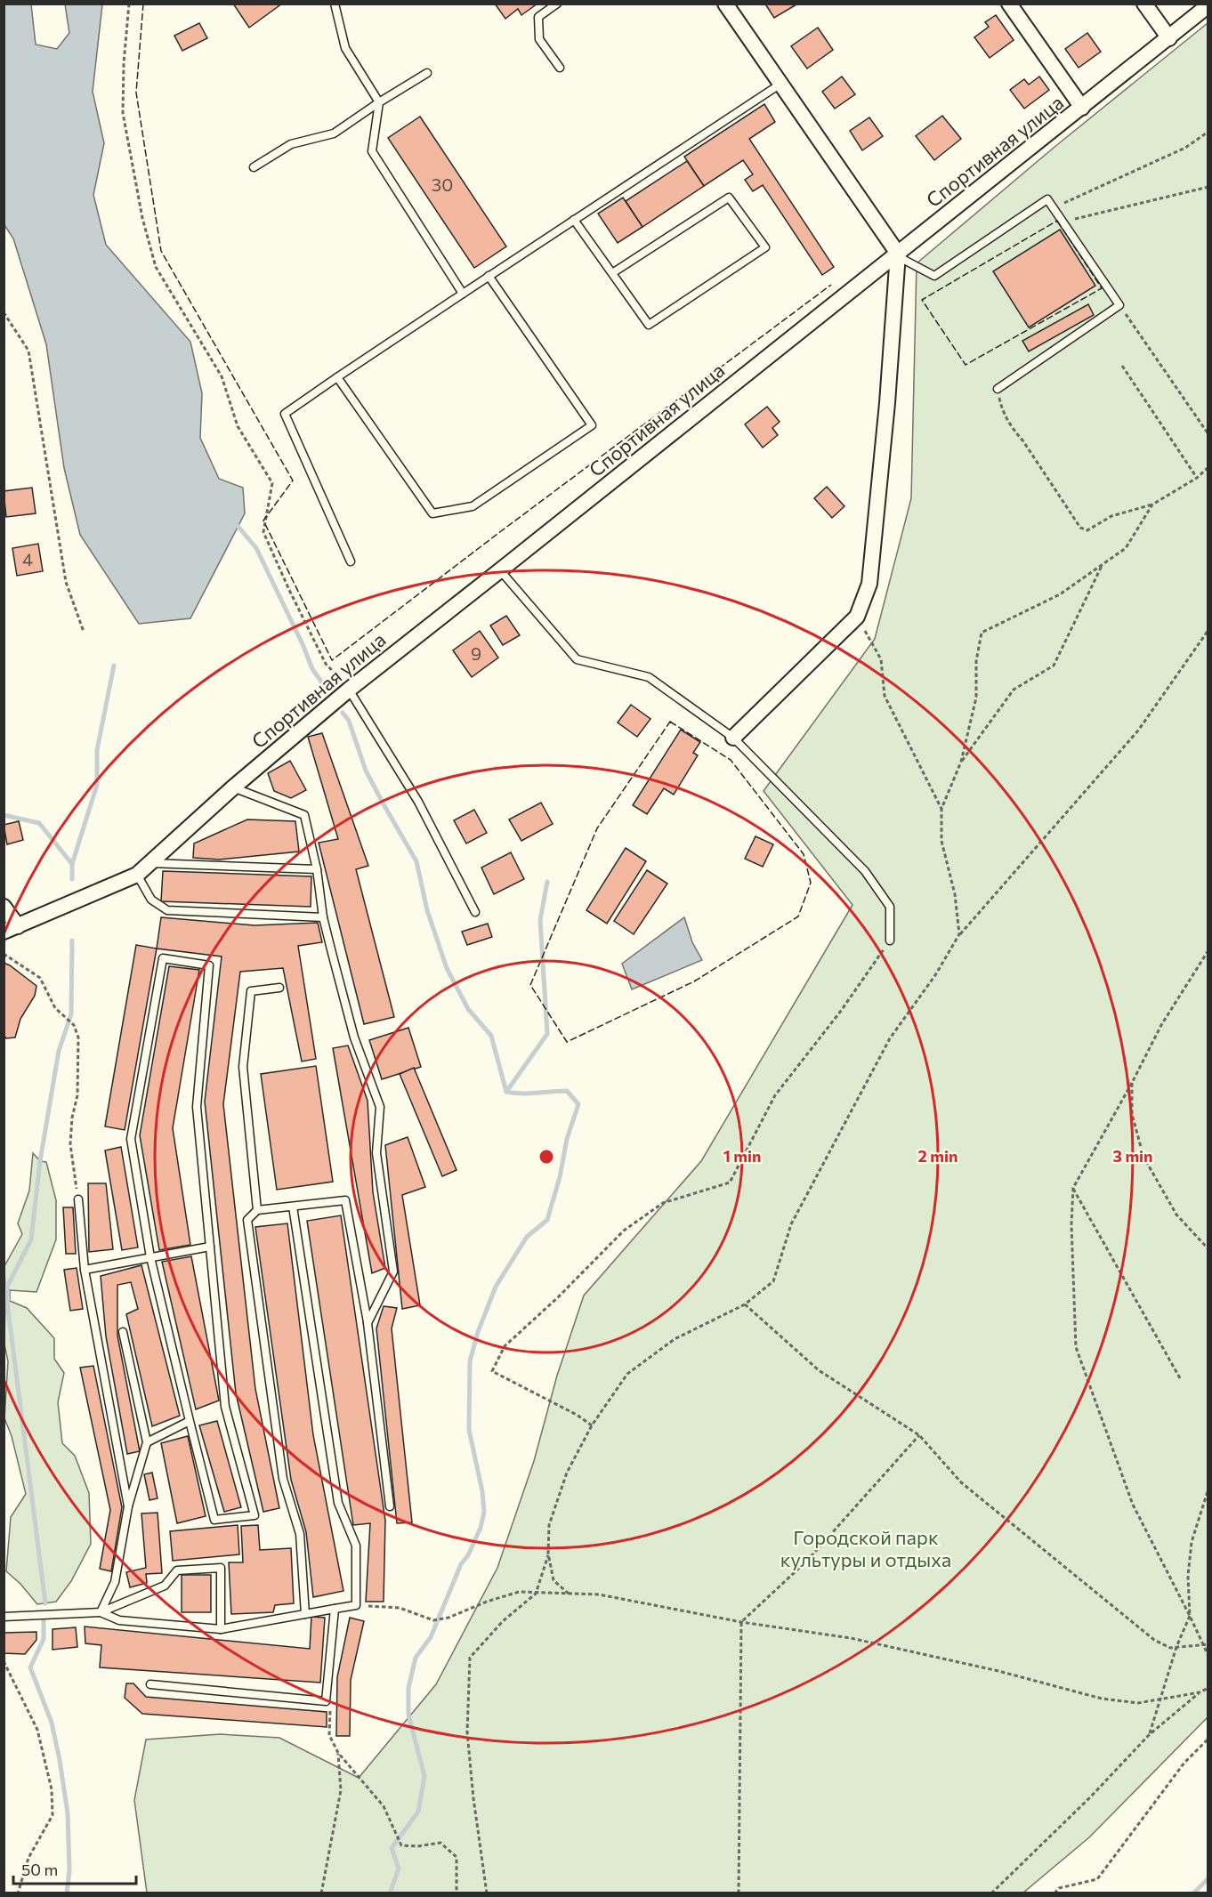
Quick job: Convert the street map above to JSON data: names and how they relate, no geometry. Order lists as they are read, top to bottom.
{
  "streets": {
    "street": ["Спортивная улица"]
  },
  "parks": ["Городской парк культуры и отдыха"],
  "house_numbers": ["30", "4", "9"],
  "scale_bar": "50 m",
  "rings": ["1 min", "2 min", "3 min"]
}
